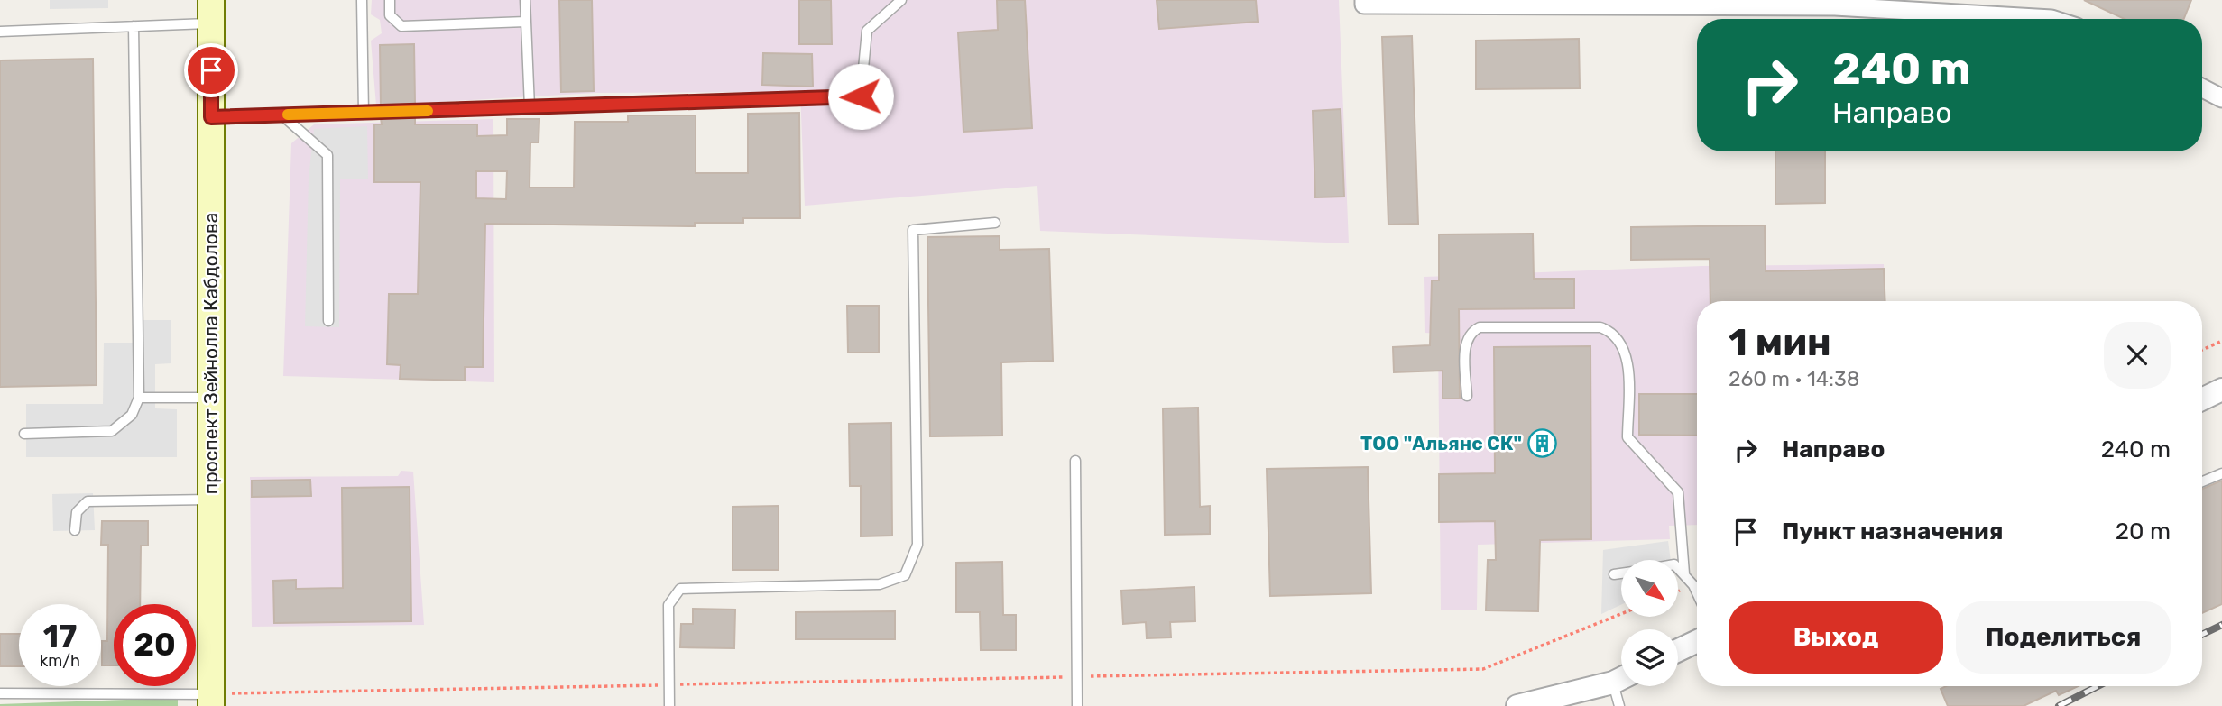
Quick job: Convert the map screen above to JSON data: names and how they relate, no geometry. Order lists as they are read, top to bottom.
{
  "streets": {
    "main road": ["проспект Зейнолла Кабдолова"]
  },
  "places": {
    "building": ["ТОО \"Альянс СК\""]
  },
  "north": "bottom right",
  "page": {
    "turn": ["240 m", "Направо"],
    "heading": ["1 мин", "260 m · 14:38"],
    "list": [
      {
        "name": "Направо",
        "value": "240 m"
      },
      {
        "name": "Пункт назначения",
        "value": "20 m"
      }
    ],
    "buttons": ["Выход", "Поделиться"],
    "speed": "17 km/h",
    "limit": "20"
  }
}
